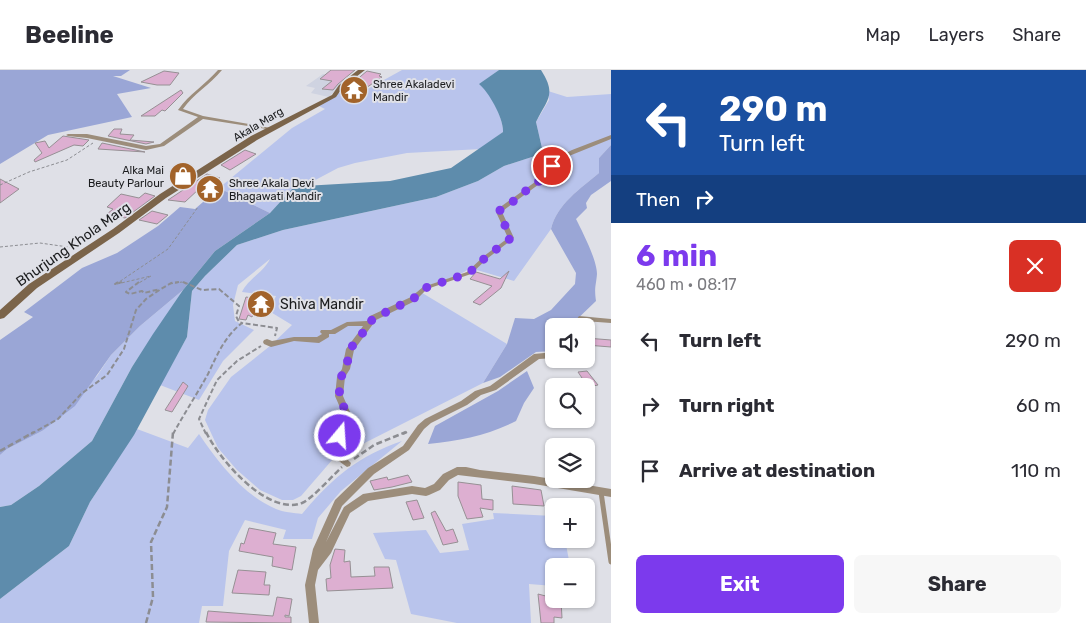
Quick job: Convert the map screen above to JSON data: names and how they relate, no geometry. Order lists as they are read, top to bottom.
{
  "streets": {
    "main road": ["Akala Marg", "Bhurjung Khola Marg"]
  },
  "crossings": [
    ["Akala Marg", "Bhurjung Khola Marg"]
  ],
  "places": {
    "temple": ["Shree Akaladevi Mandir", "Shree Akala Devi Bhagawati Mandir", "Shiva Mandir"],
    "shop": ["Alka Mai Beauty Parlour"]
  },
  "page": {
    "header": "Beeline",
    "nav": ["Map", "Layers", "Share"],
    "turn": ["290 m", "Turn left"],
    "then": "Then",
    "heading": ["6 min", "460 m · 08:17"],
    "list": [
      {
        "name": "Turn left",
        "value": "290 m"
      },
      {
        "name": "Turn right",
        "value": "60 m"
      },
      {
        "name": "Arrive at destination",
        "value": "110 m"
      }
    ],
    "map_buttons": ["+", "−"],
    "buttons": ["Exit", "Share"]
  }
}
